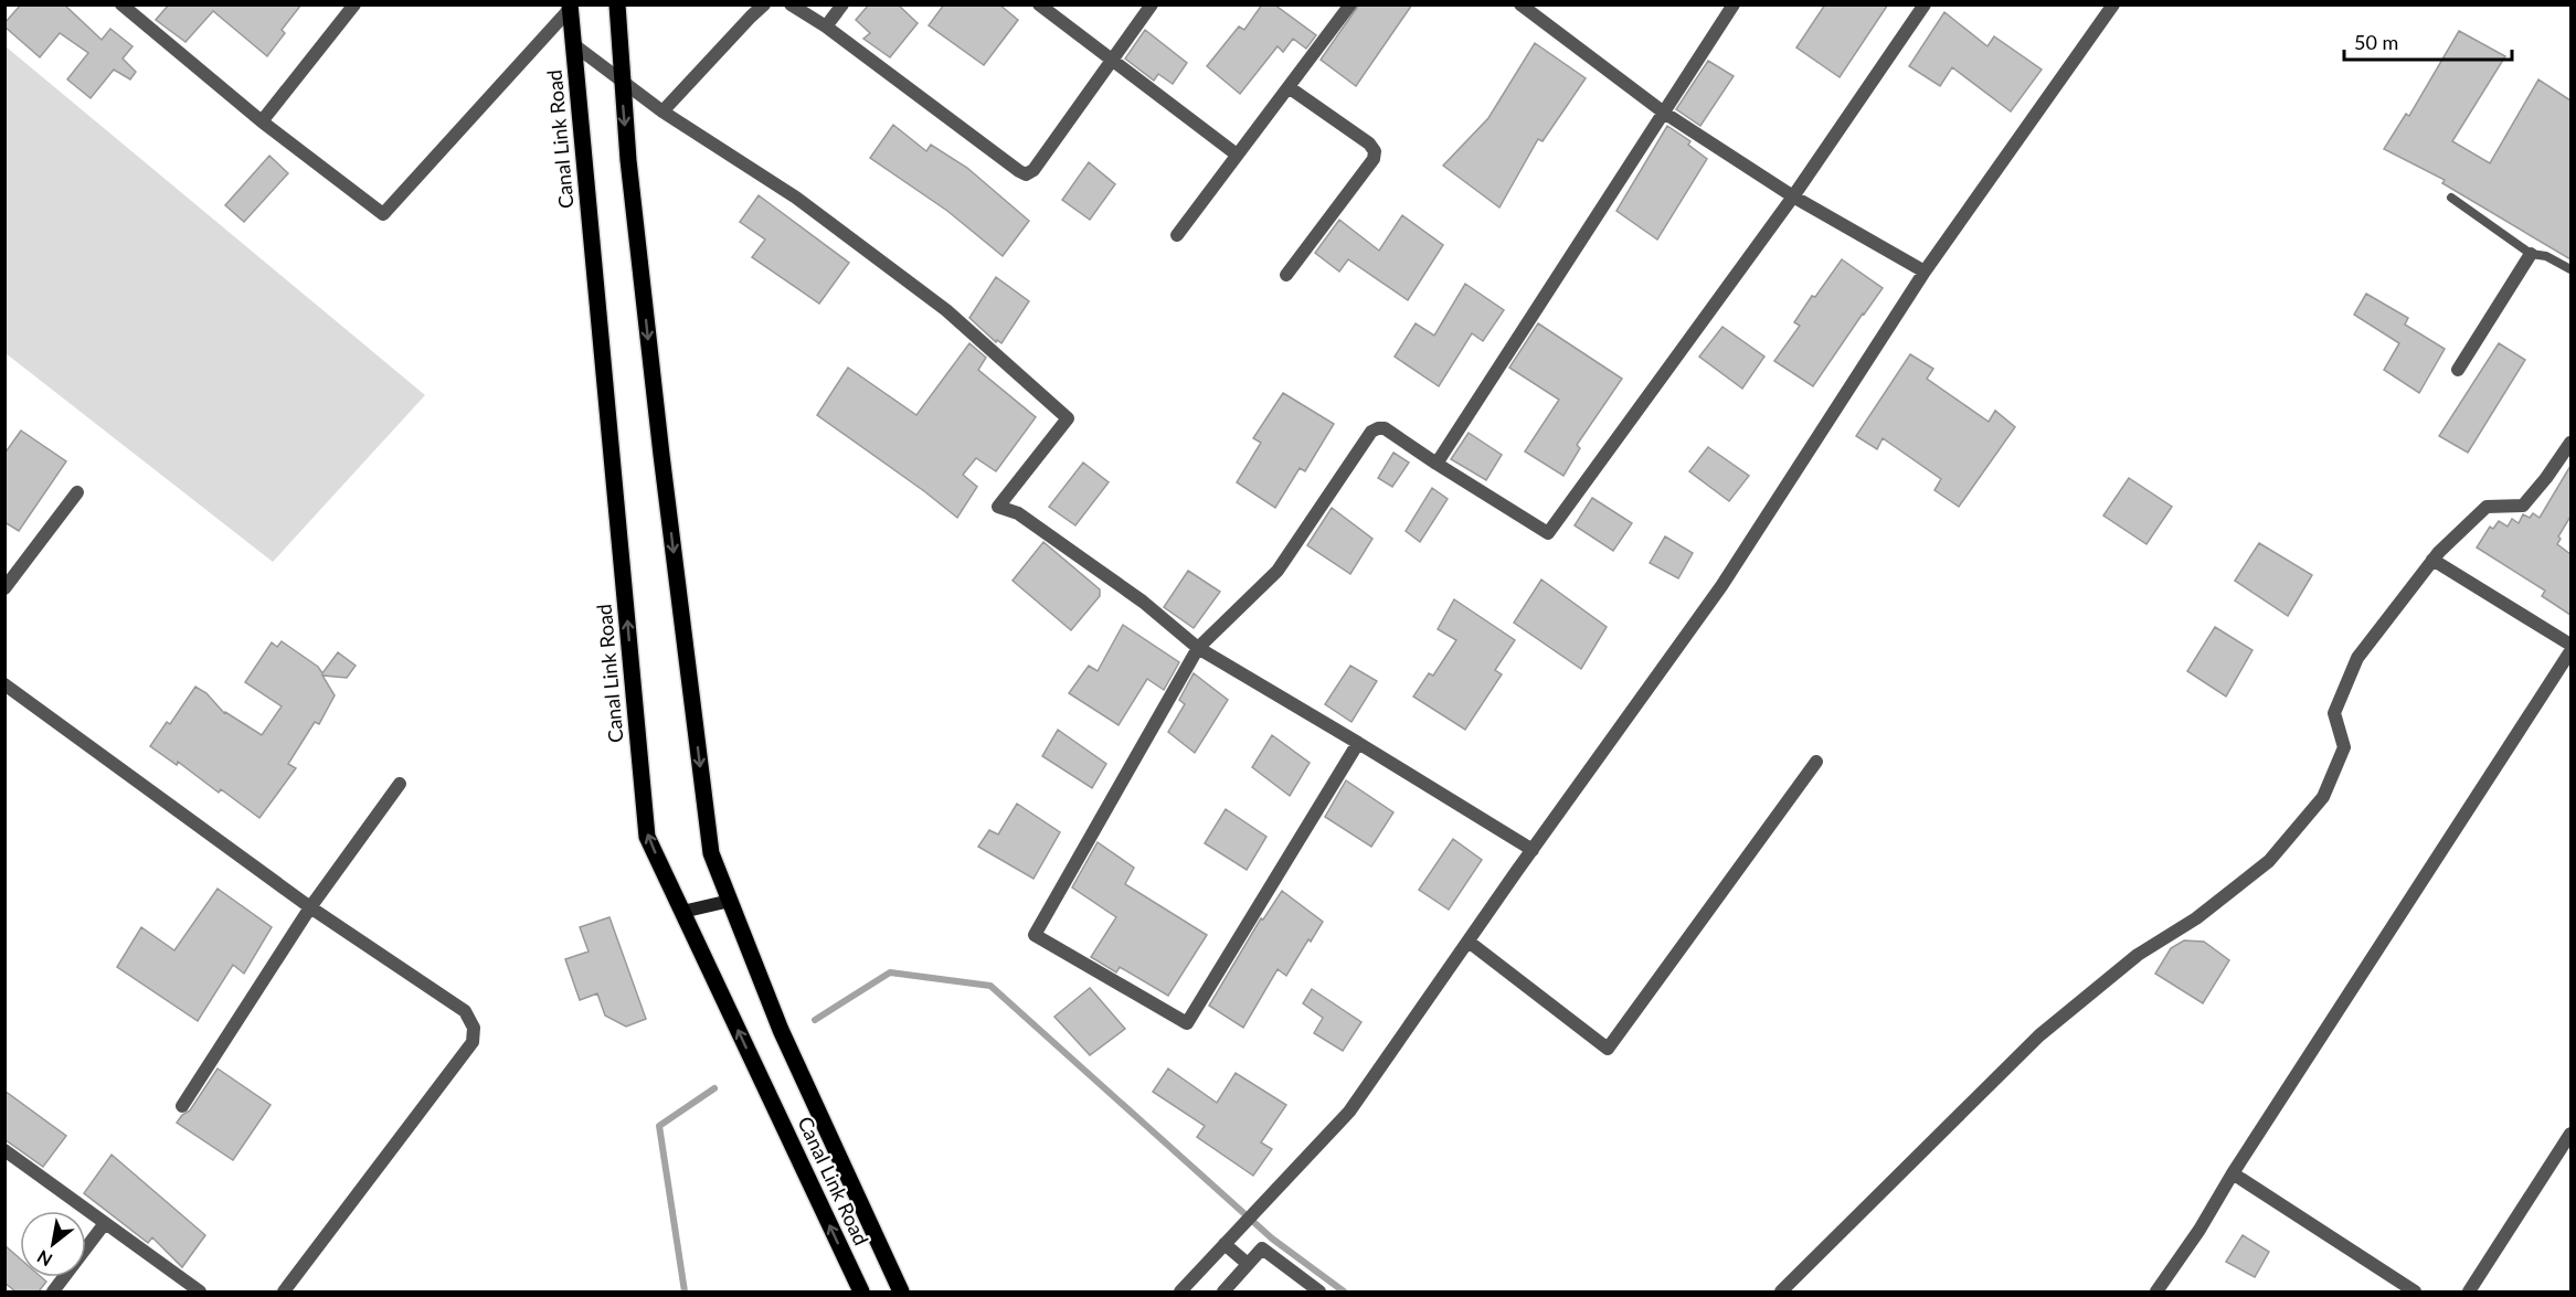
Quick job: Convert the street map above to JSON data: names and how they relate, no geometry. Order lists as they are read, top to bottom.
{
  "streets": {
    "main road": ["Canal Link Road"]
  },
  "scale_bar": "50 m",
  "north": "bottom left"
}
